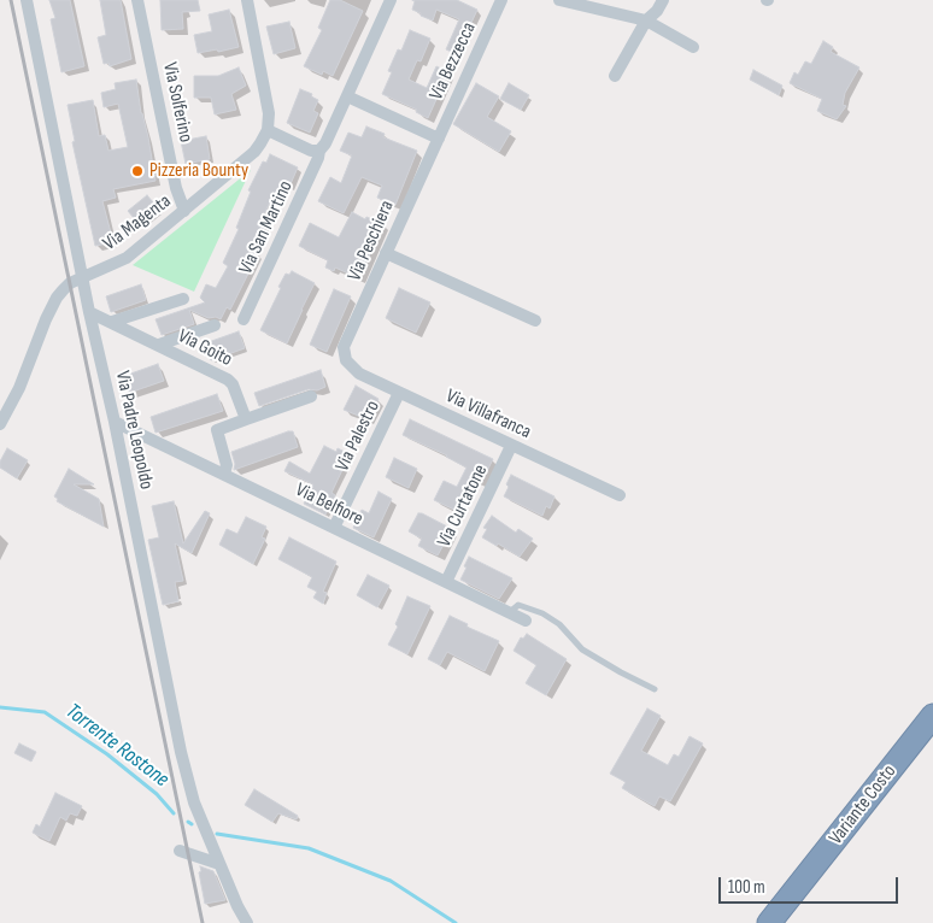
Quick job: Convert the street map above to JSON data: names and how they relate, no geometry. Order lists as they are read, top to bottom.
{
  "streets": {
    "highway": ["Variante Costo"],
    "street": [
      "Via Bezzecca",
      "Via Solferino",
      "Via Magenta",
      "Via San Martino",
      "Via Peschiera",
      "Via Goito",
      "Via Villafranca",
      "Via Padre Leopoldo",
      "Via Palestro",
      "Via Belfiore",
      "Via Curtatone"
    ]
  },
  "crossings": [
    ["Via Bezzecca", "Via Peschiera"],
    ["Via Solferino", "Via Magenta"],
    ["Via Magenta", "Via Padre Leopoldo"],
    ["Via Peschiera", "Via Villafranca"],
    ["Via Goito", "Via Padre Leopoldo"],
    ["Via Villafranca", "Via Palestro"],
    ["Via Villafranca", "Via Curtatone"],
    ["Via Padre Leopoldo", "Via Belfiore"],
    ["Via Palestro", "Via Belfiore"],
    ["Via Belfiore", "Via Curtatone"]
  ],
  "water": ["Torrente Rostone"],
  "places": ["Pizzeria Bounty"],
  "scale_bar": "100 m"
}
